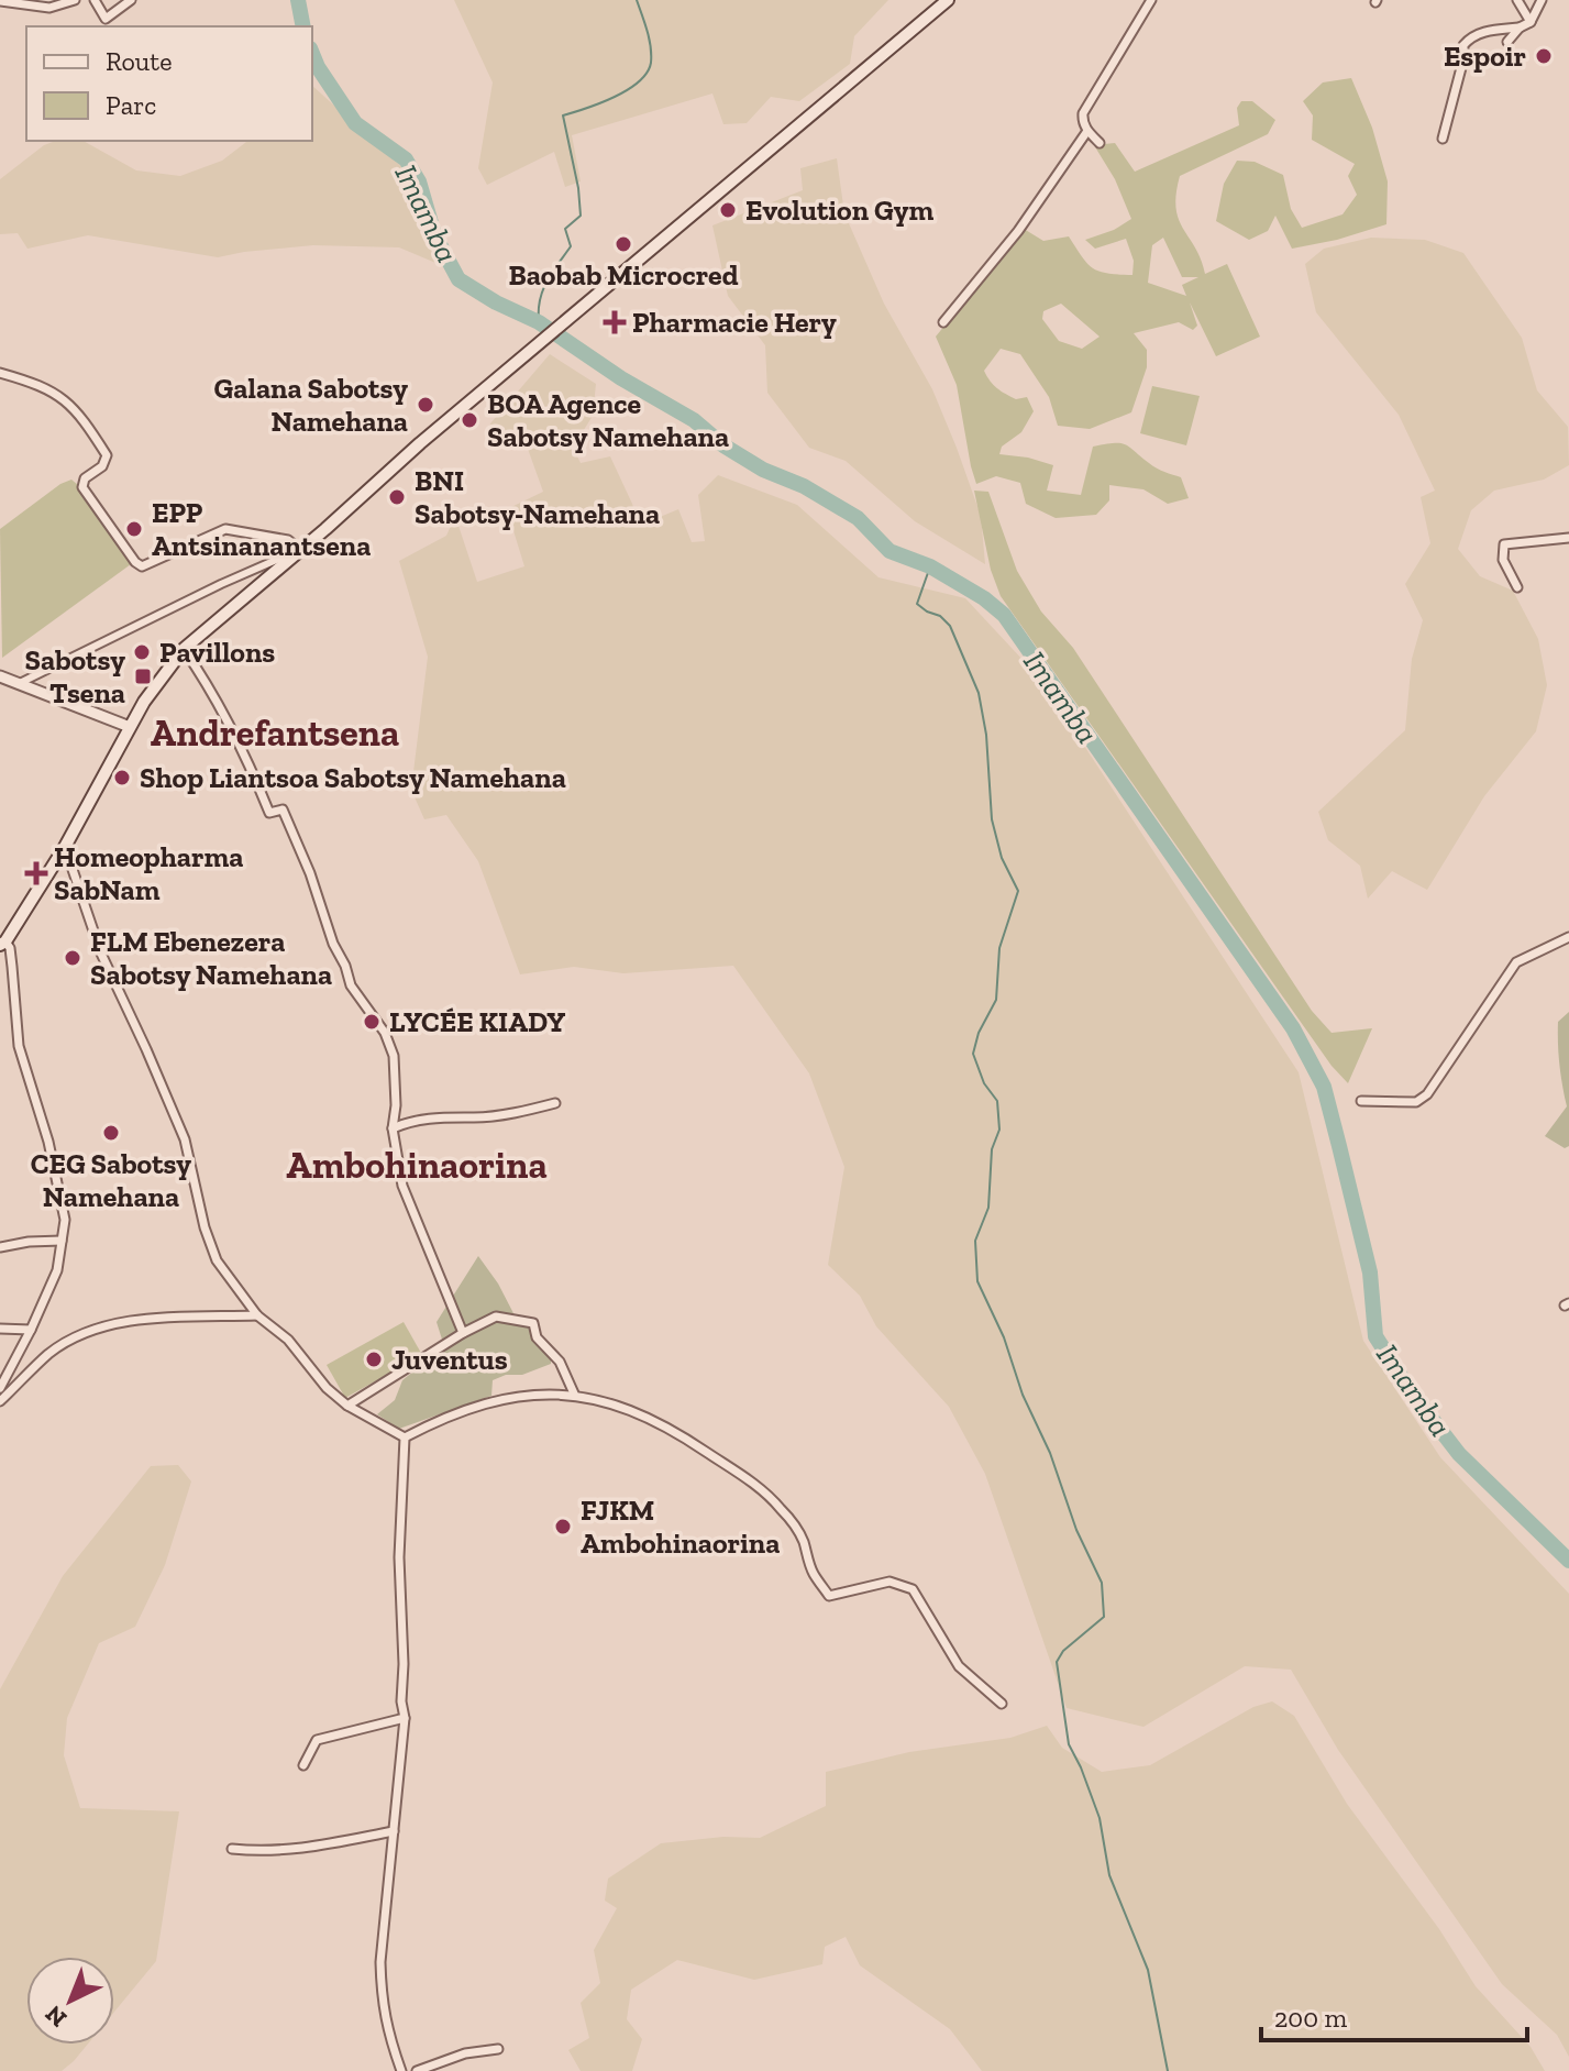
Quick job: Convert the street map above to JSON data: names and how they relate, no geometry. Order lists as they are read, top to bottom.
{
  "districts": ["Andrefantsena", "Ambohinaorina"],
  "water": ["Imamba"],
  "places": {
    "other": [
      "Espoir",
      "Evolution Gym",
      "Baobab Microcred",
      "Galana Sabotsy Namehana",
      "BOA Agence Sabotsy Namehana",
      "BNI Sabotsy-Namehana",
      "EPP Antsinanantsena",
      "Pavillons",
      "Shop Liantsoa Sabotsy Namehana",
      "FLM Ebenezera Sabotsy Namehana",
      "LYCÉE KIADY",
      "CEG Sabotsy Namehana",
      "Juventus",
      "FJKM Ambohinaorina"
    ],
    "health": ["Pharmacie Hery", "Homeopharma SabNam"],
    "transit": ["Sabotsy Tsena"]
  },
  "legend": ["Route", "Parc"],
  "scale_bar": "200 m",
  "north": "bottom left"
}
